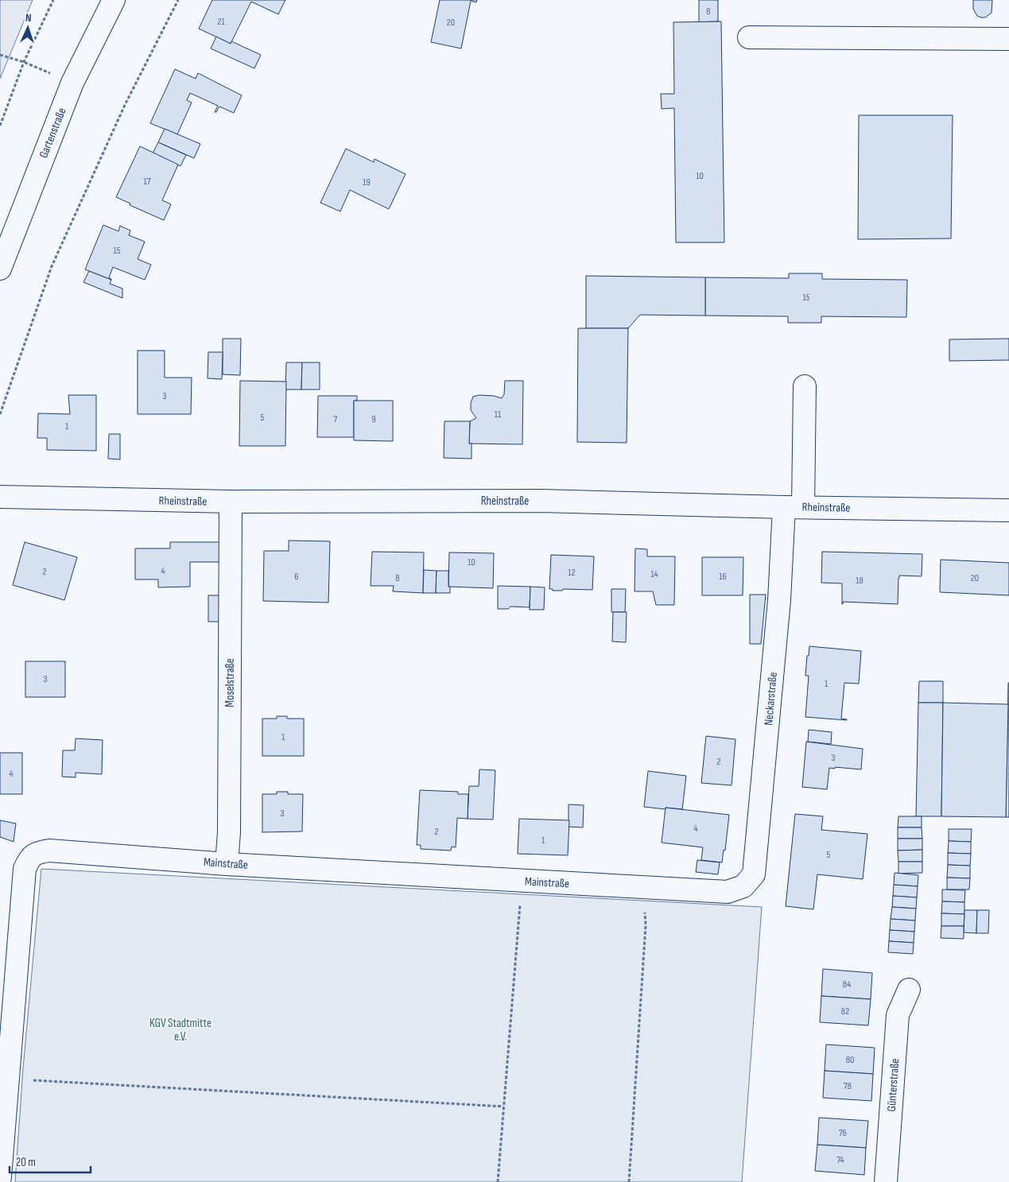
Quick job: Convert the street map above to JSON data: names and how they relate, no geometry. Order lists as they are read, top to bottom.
{
  "streets": {
    "street": [
      "Gartenstraße",
      "Rheinstraße",
      "Moselstraße",
      "Neckarstraße",
      "Mainstraße",
      "Günterstraße"
    ]
  },
  "crossings": [
    ["Rheinstraße", "Moselstraße"],
    ["Rheinstraße", "Neckarstraße"],
    ["Moselstraße", "Mainstraße"],
    ["Neckarstraße", "Mainstraße"]
  ],
  "parks": ["KGV Stadtmitte e.V."],
  "house_numbers": [
    "8",
    "21",
    "20",
    "10",
    "17",
    "19",
    "15",
    "15",
    "3",
    "11",
    "5",
    "7",
    "9",
    "1",
    "10",
    "4",
    "2",
    "12",
    "14",
    "6",
    "16",
    "8",
    "20",
    "18",
    "3",
    "1",
    "1",
    "3",
    "2",
    "4",
    "3",
    "4",
    "2",
    "1",
    "5",
    "84",
    "82",
    "80",
    "78",
    "76",
    "74"
  ],
  "scale_bar": "20 m",
  "north": "top"
}
